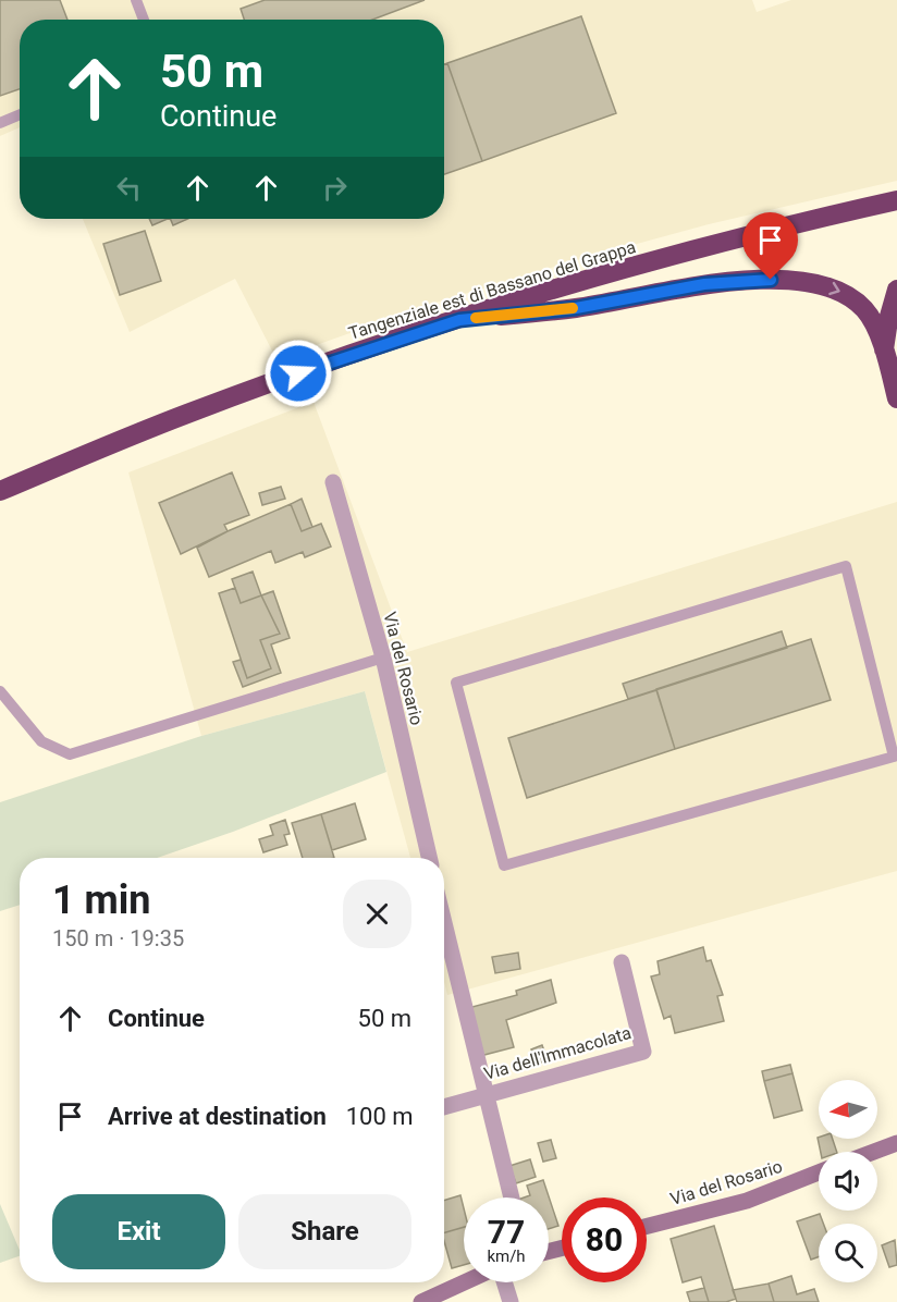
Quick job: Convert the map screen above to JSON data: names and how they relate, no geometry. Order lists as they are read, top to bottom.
{
  "streets": {
    "highway": ["Tangenziale est di Bassano del Grappa"],
    "street": ["Via del Rosario", "Via dell'Immacolata"]
  },
  "north": "left",
  "page": {
    "turn": ["50 m", "Continue"],
    "heading": ["1 min", "150 m · 19:35"],
    "list": [
      {
        "name": "Continue",
        "value": "50 m"
      },
      {
        "name": "Arrive at destination",
        "value": "100 m"
      }
    ],
    "buttons": ["Exit", "Share"],
    "speed": "77 km/h",
    "limit": "80"
  }
}
